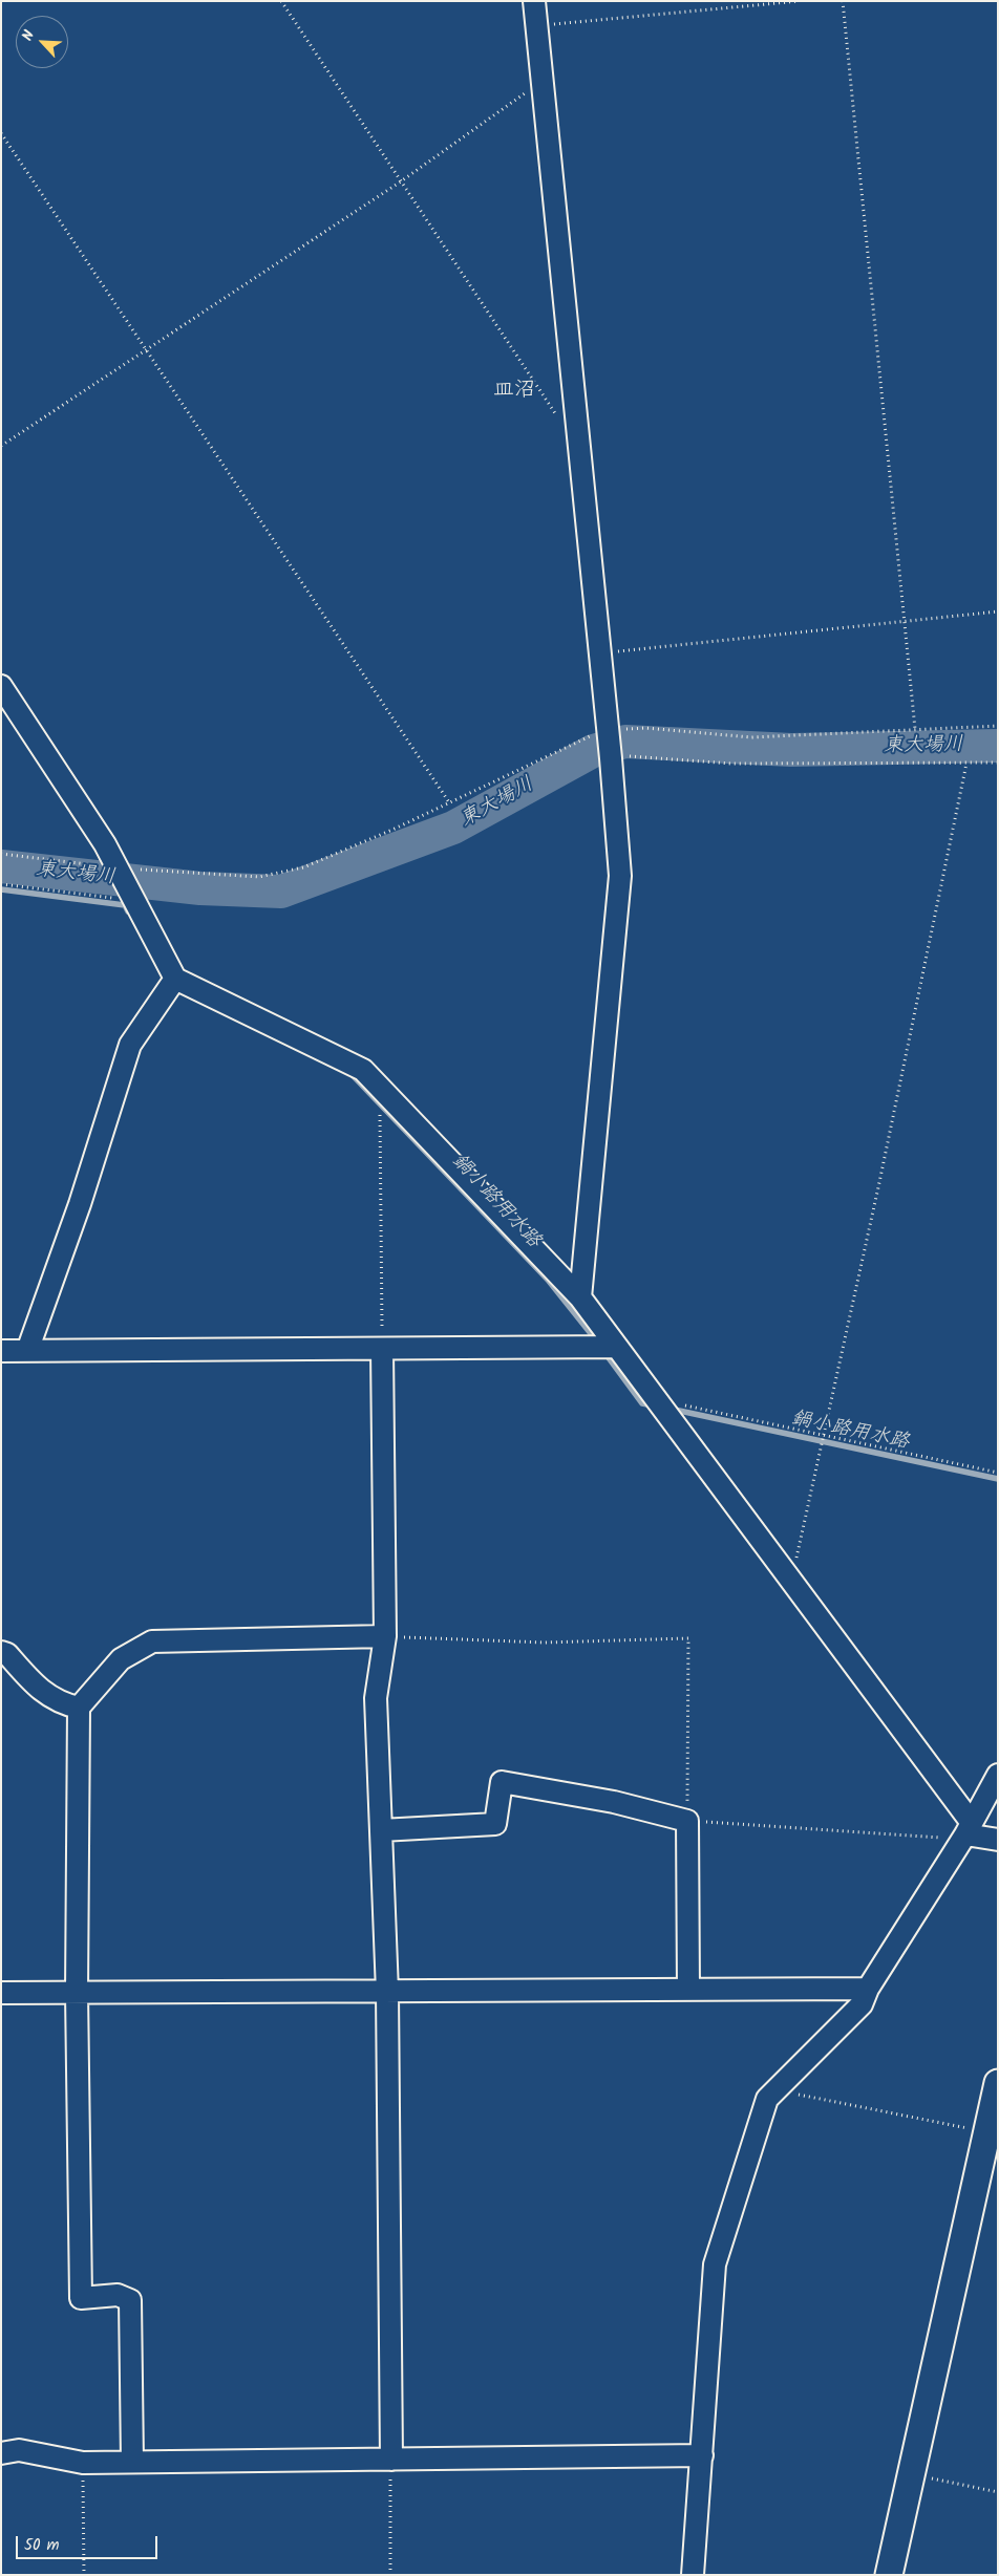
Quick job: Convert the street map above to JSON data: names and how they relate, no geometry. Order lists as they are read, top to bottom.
{
  "districts": ["皿沼"],
  "water": ["東大場川", "鍋小路用水路"],
  "scale_bar": "50 m",
  "north": "top left"
}
